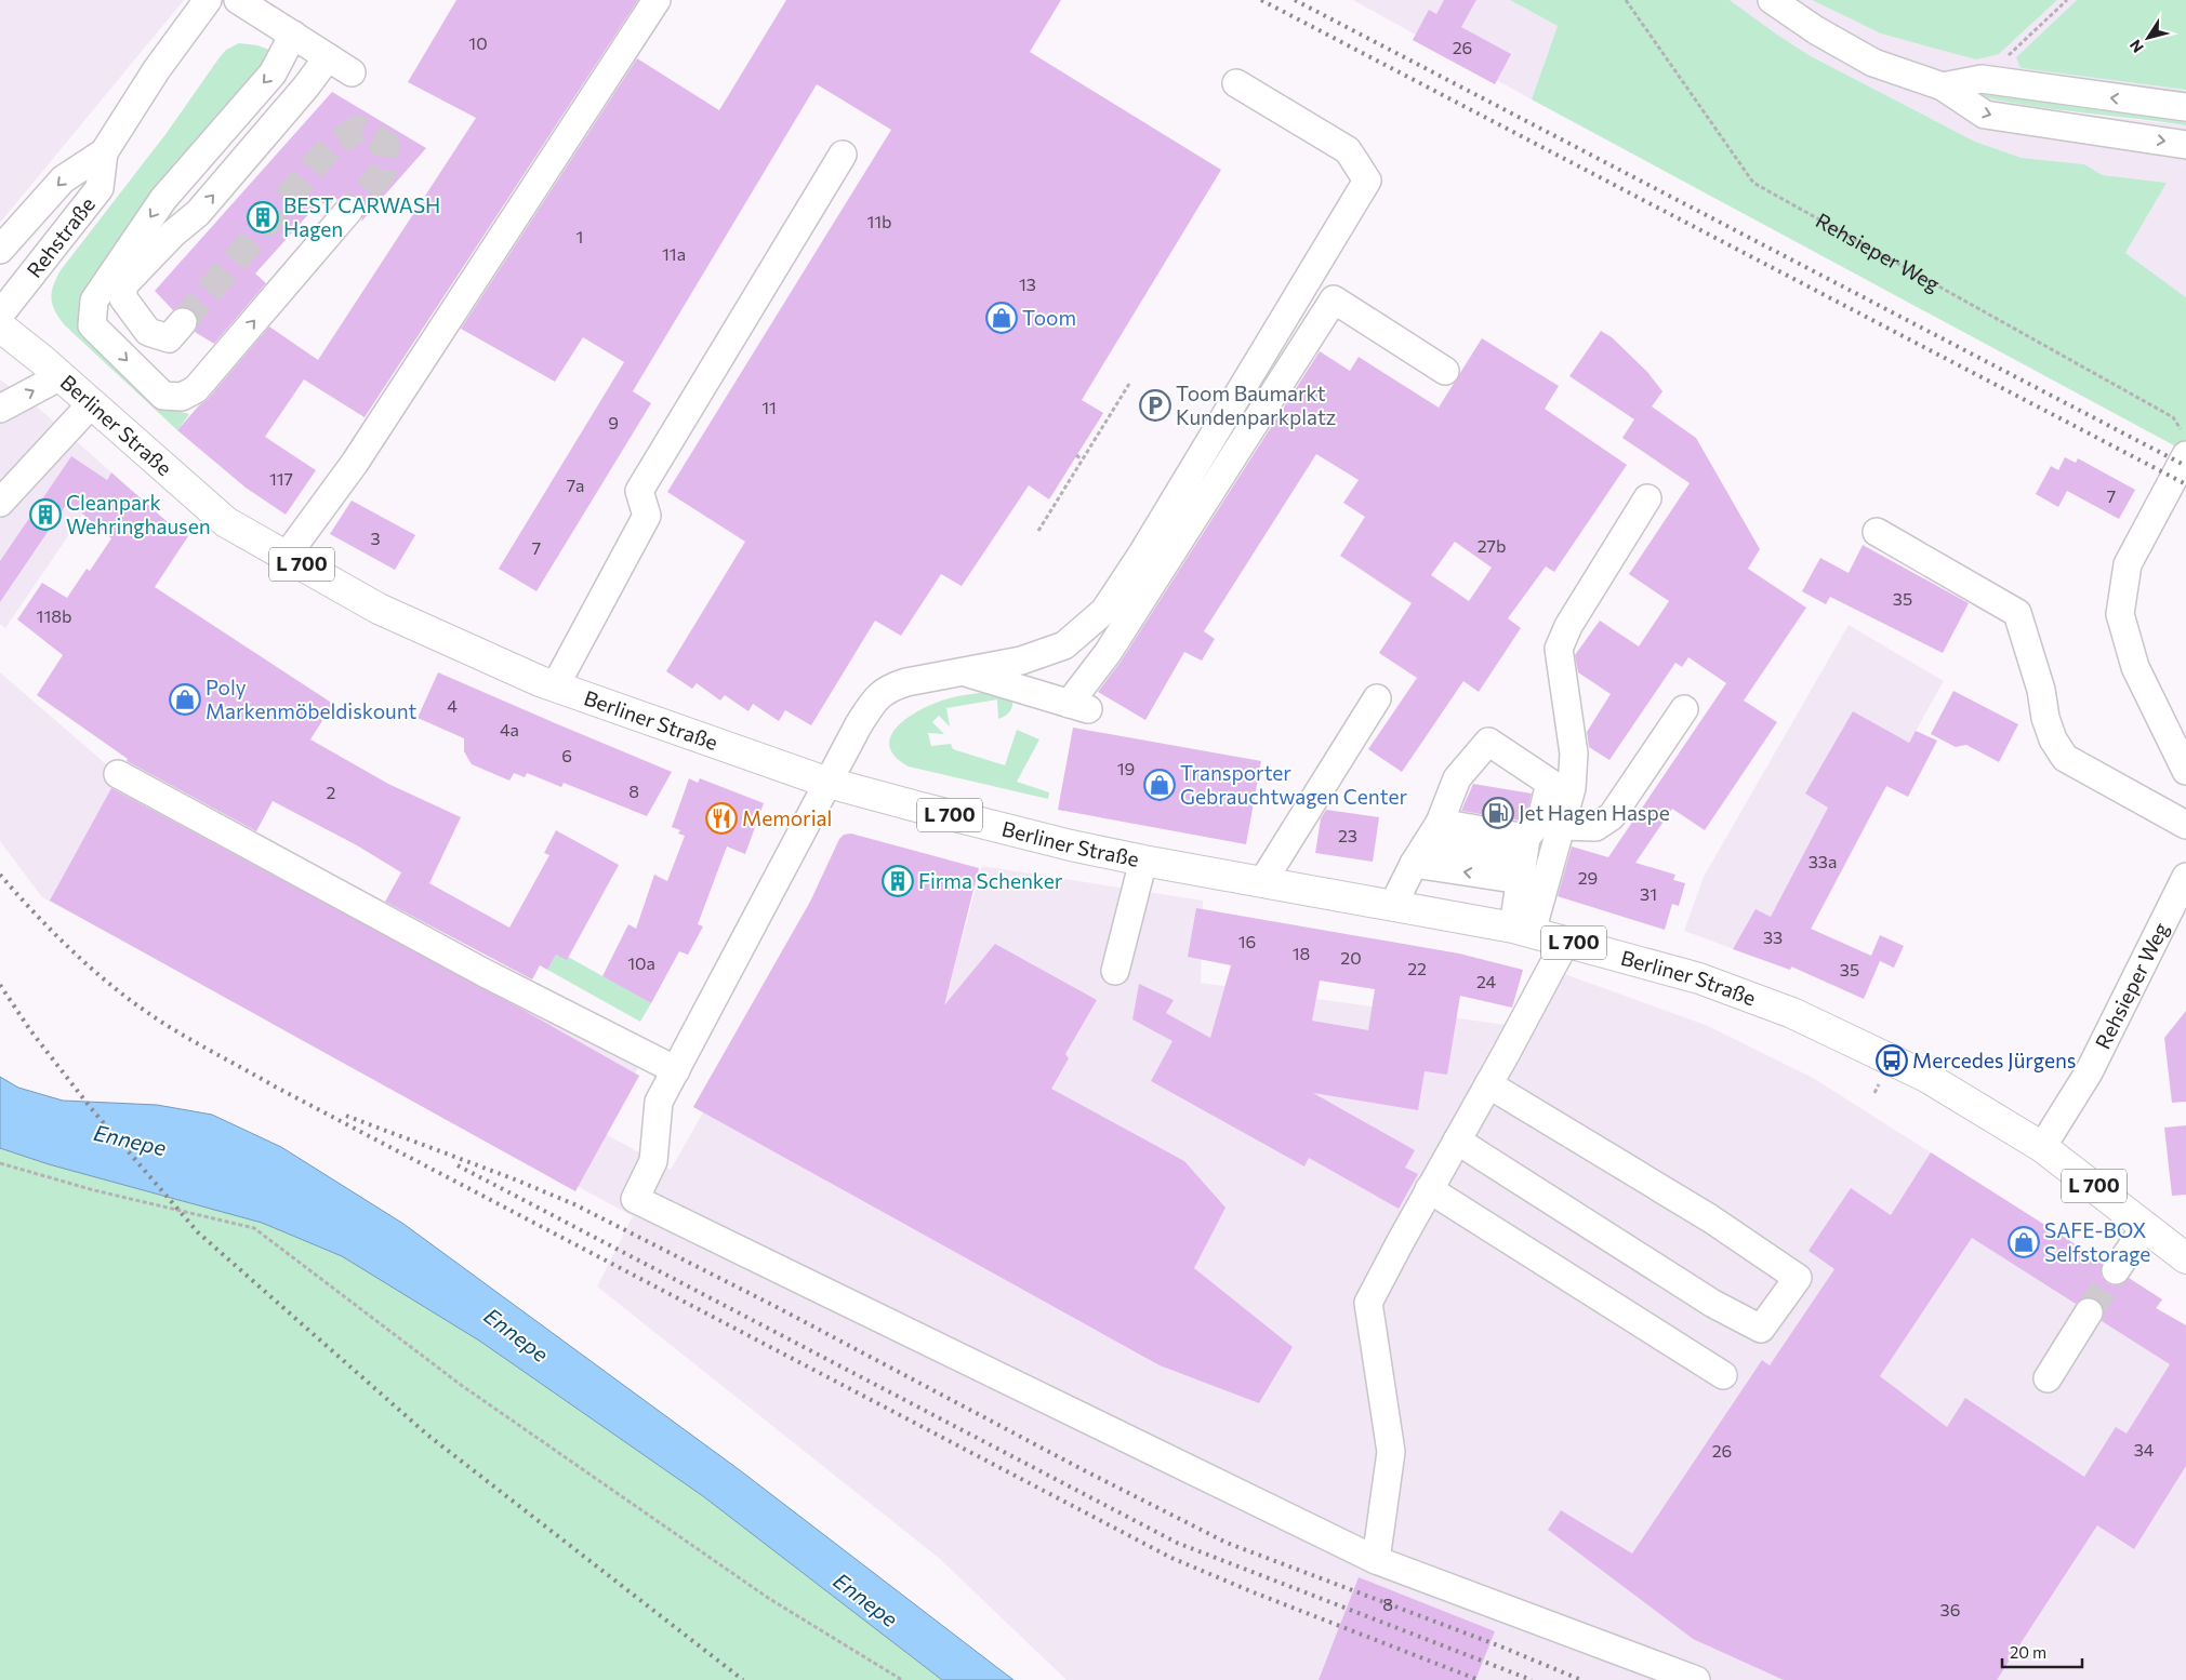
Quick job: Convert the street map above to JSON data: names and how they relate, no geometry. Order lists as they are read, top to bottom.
{
  "streets": {
    "main road": ["Berliner Straße", "L 700"],
    "street": ["Rehstraße", "Rehsieper Weg"]
  },
  "crossings": [
    ["Rehsieper Weg", "Berliner Straße"]
  ],
  "water": ["Ennepe"],
  "places": {
    "building": ["BEST CARWASH Hagen", "Cleanpark Wehringhausen", "Firma Schenker"],
    "shop": [
      "Toom",
      "Poly Markenmöbeldiskount",
      "Transporter Gebrauchtwagen Center",
      "SAFE-BOX Selfstorage"
    ],
    "parking": ["Toom Baumarkt Kundenparkplatz"],
    "fuel station": ["Jet Hagen Haspe"],
    "restaurant": ["Memorial"],
    "bus stop": ["Mercedes Jürgens"]
  },
  "house_numbers": [
    "10",
    "26",
    "11b",
    "1",
    "11a",
    "13",
    "11",
    "9",
    "117",
    "7a",
    "7",
    "3",
    "27b",
    "7",
    "35",
    "118b",
    "4",
    "4a",
    "6",
    "19",
    "8",
    "2",
    "23",
    "33a",
    "29",
    "31",
    "33",
    "16",
    "18",
    "20",
    "10a",
    "22",
    "35",
    "24",
    "34",
    "26",
    "8",
    "36"
  ],
  "scale_bar": "20 m",
  "north": "bottom left"
}
